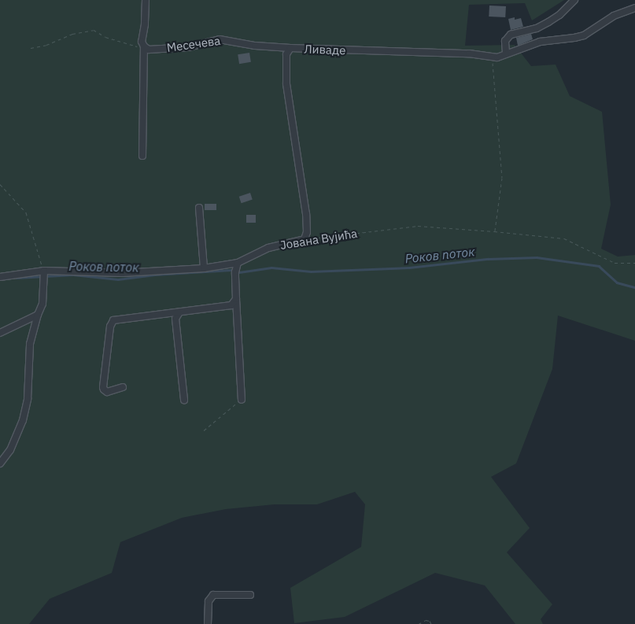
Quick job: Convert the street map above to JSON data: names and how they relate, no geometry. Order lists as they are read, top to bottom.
{
  "streets": {
    "street": ["Месечева", "Ливаде", "Јована Вујића"]
  },
  "crossings": [
    ["Месечева", "Ливаде"],
    ["Ливаде", "Јована Вујића"]
  ],
  "water": ["Роков поток"]
}
